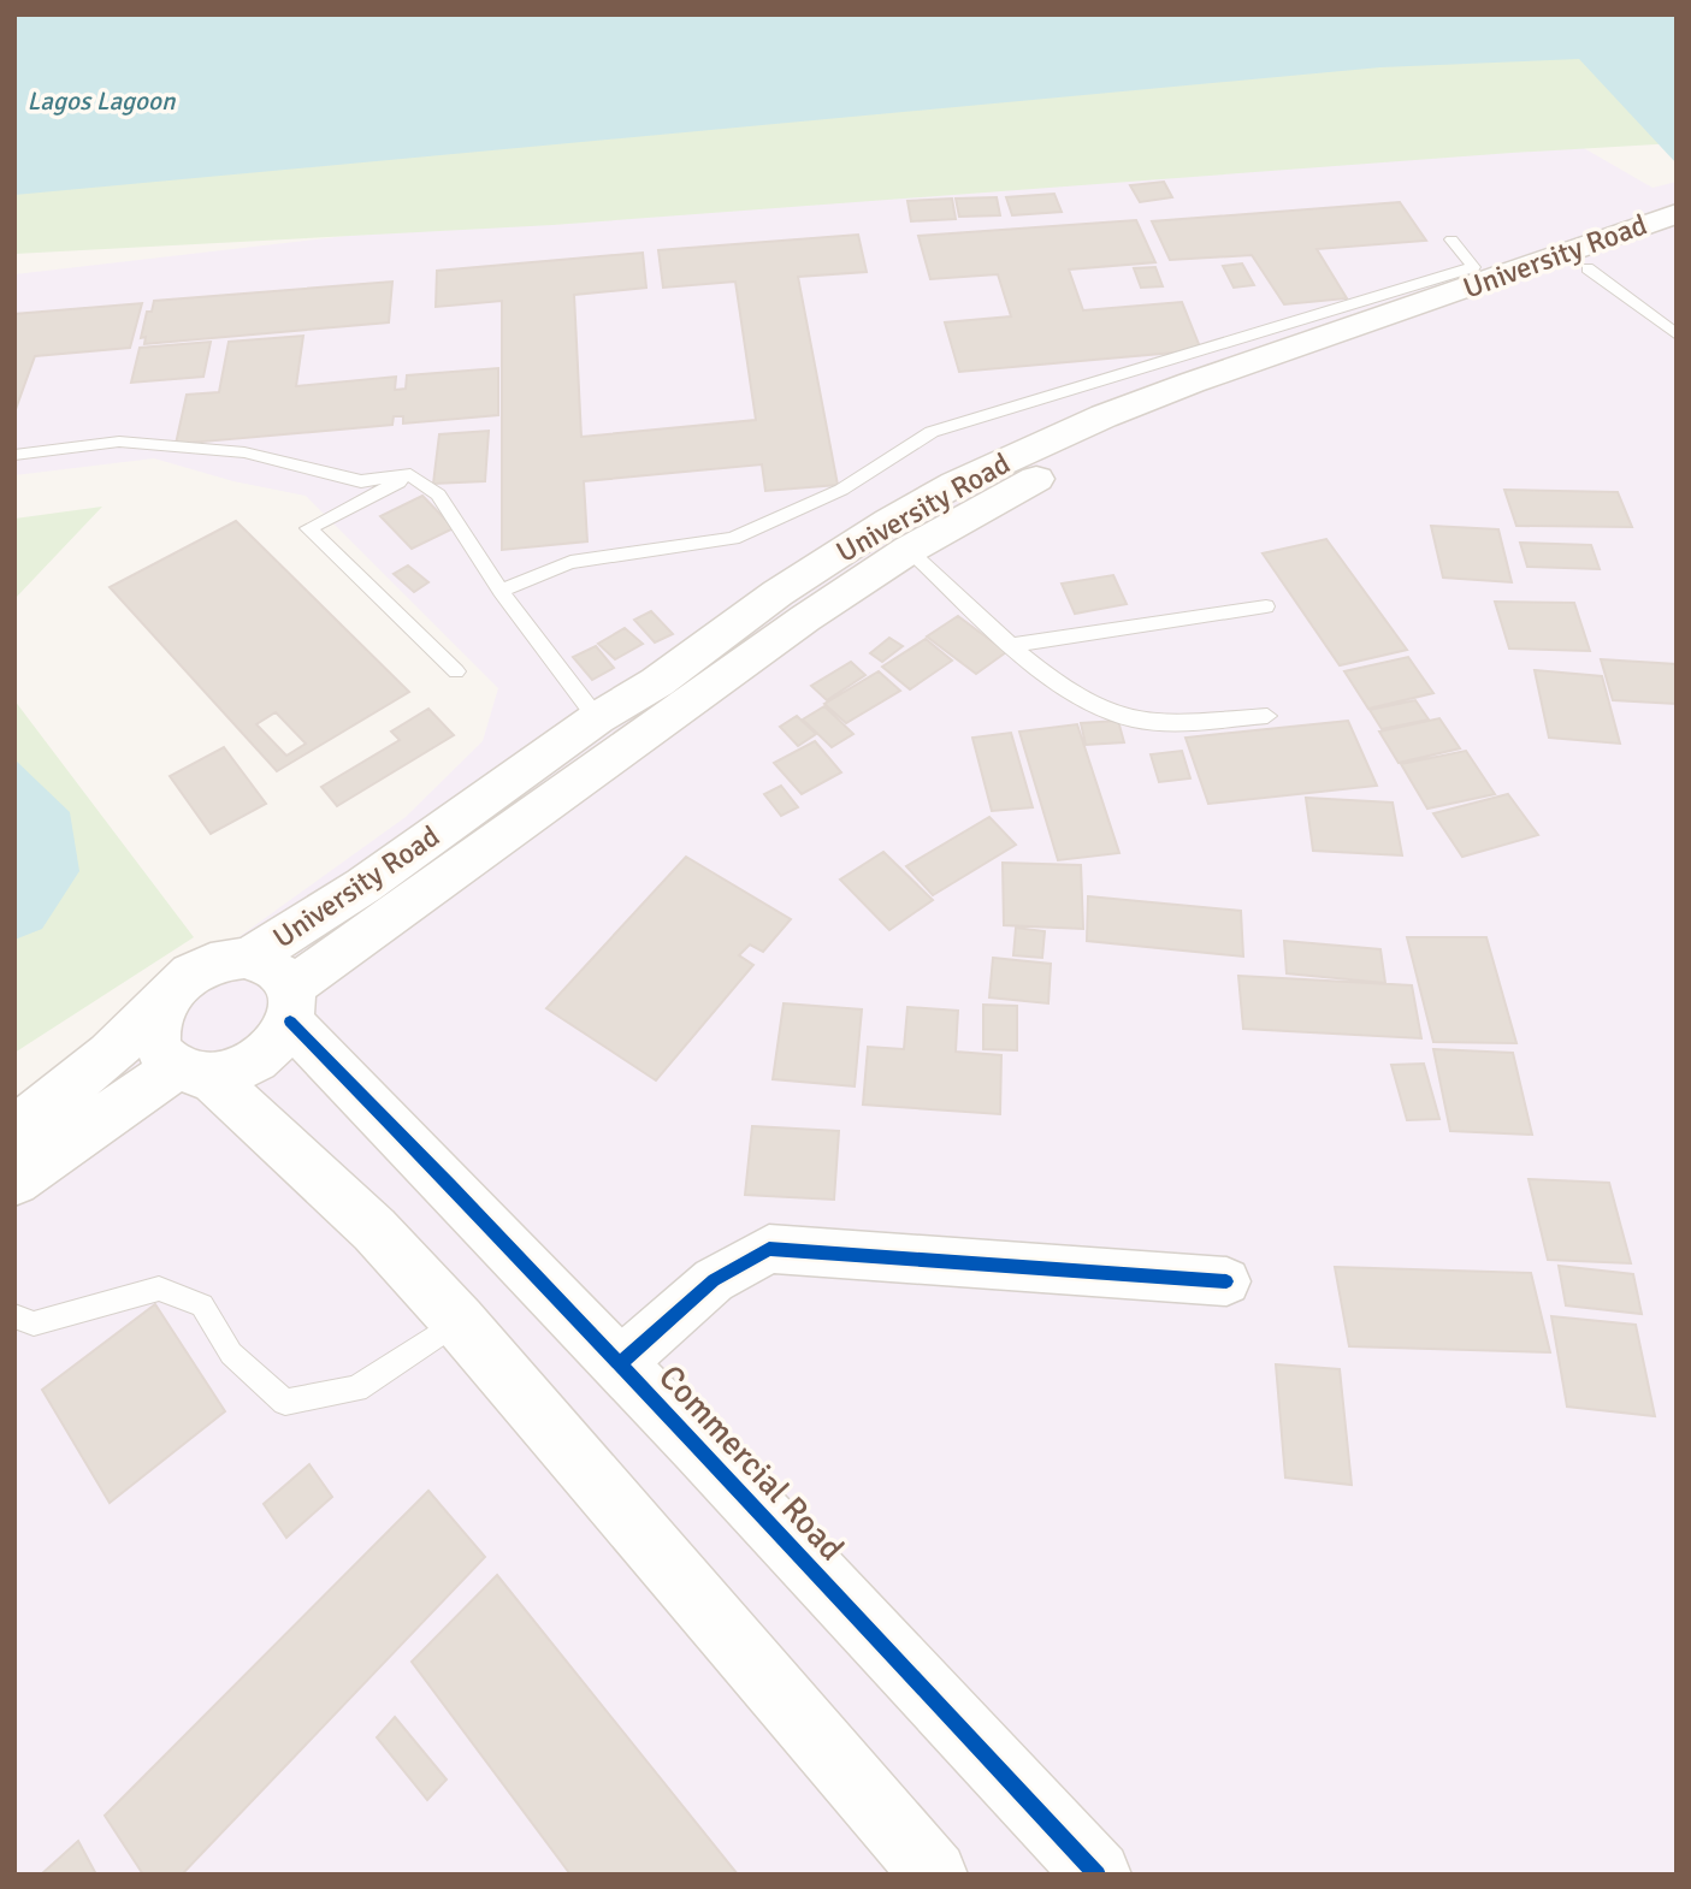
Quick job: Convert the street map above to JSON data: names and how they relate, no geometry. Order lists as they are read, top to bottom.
{
  "streets": {
    "main road": ["University Road", "Commercial Road"]
  },
  "crossings": [
    ["University Road", "Commercial Road"]
  ],
  "water": ["Lagos Lagoon"]
}
